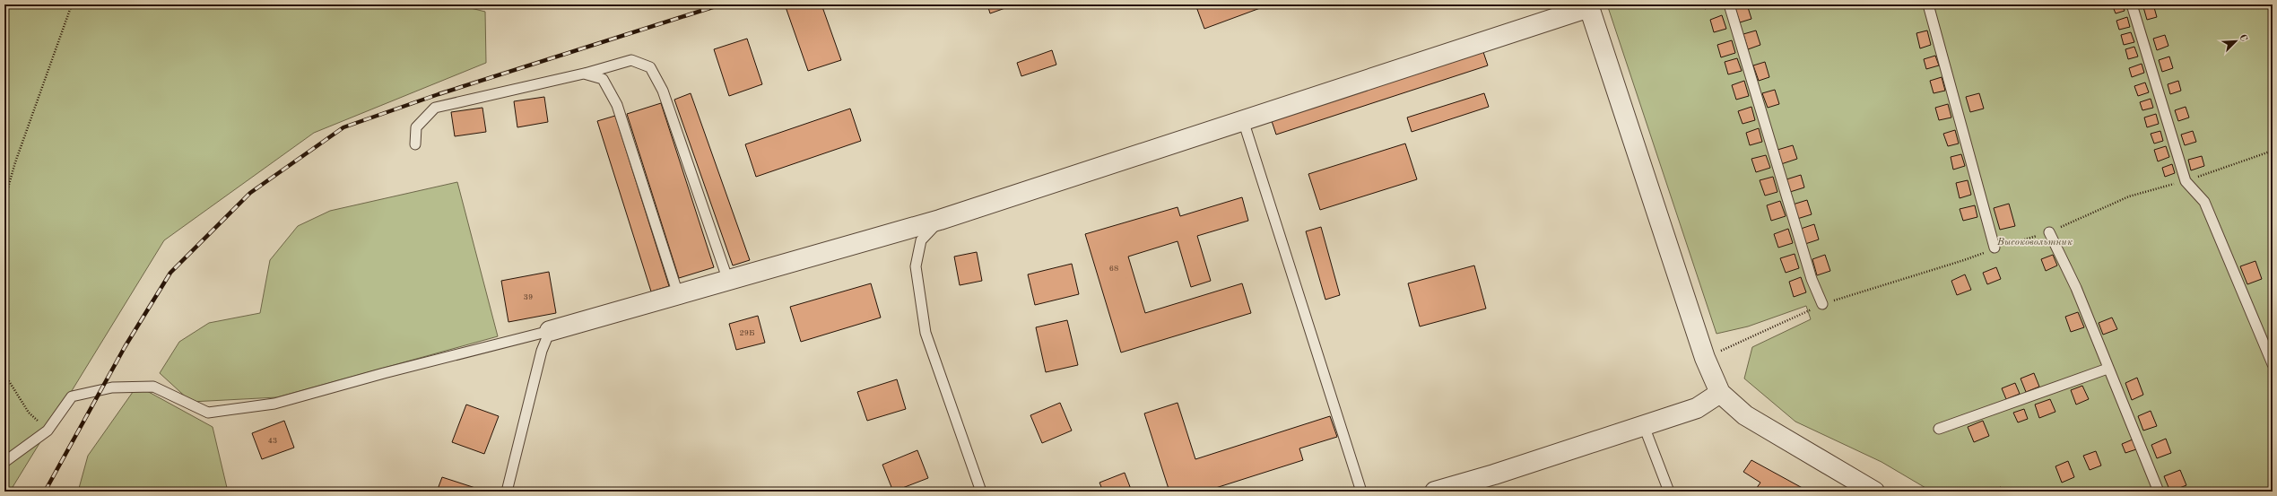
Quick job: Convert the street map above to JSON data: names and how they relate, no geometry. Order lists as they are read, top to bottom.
{
  "parks": ["Высоковольтник"],
  "house_numbers": [
    "68",
    "39",
    "29Б",
    "43"
  ],
  "north": "top right"
}
